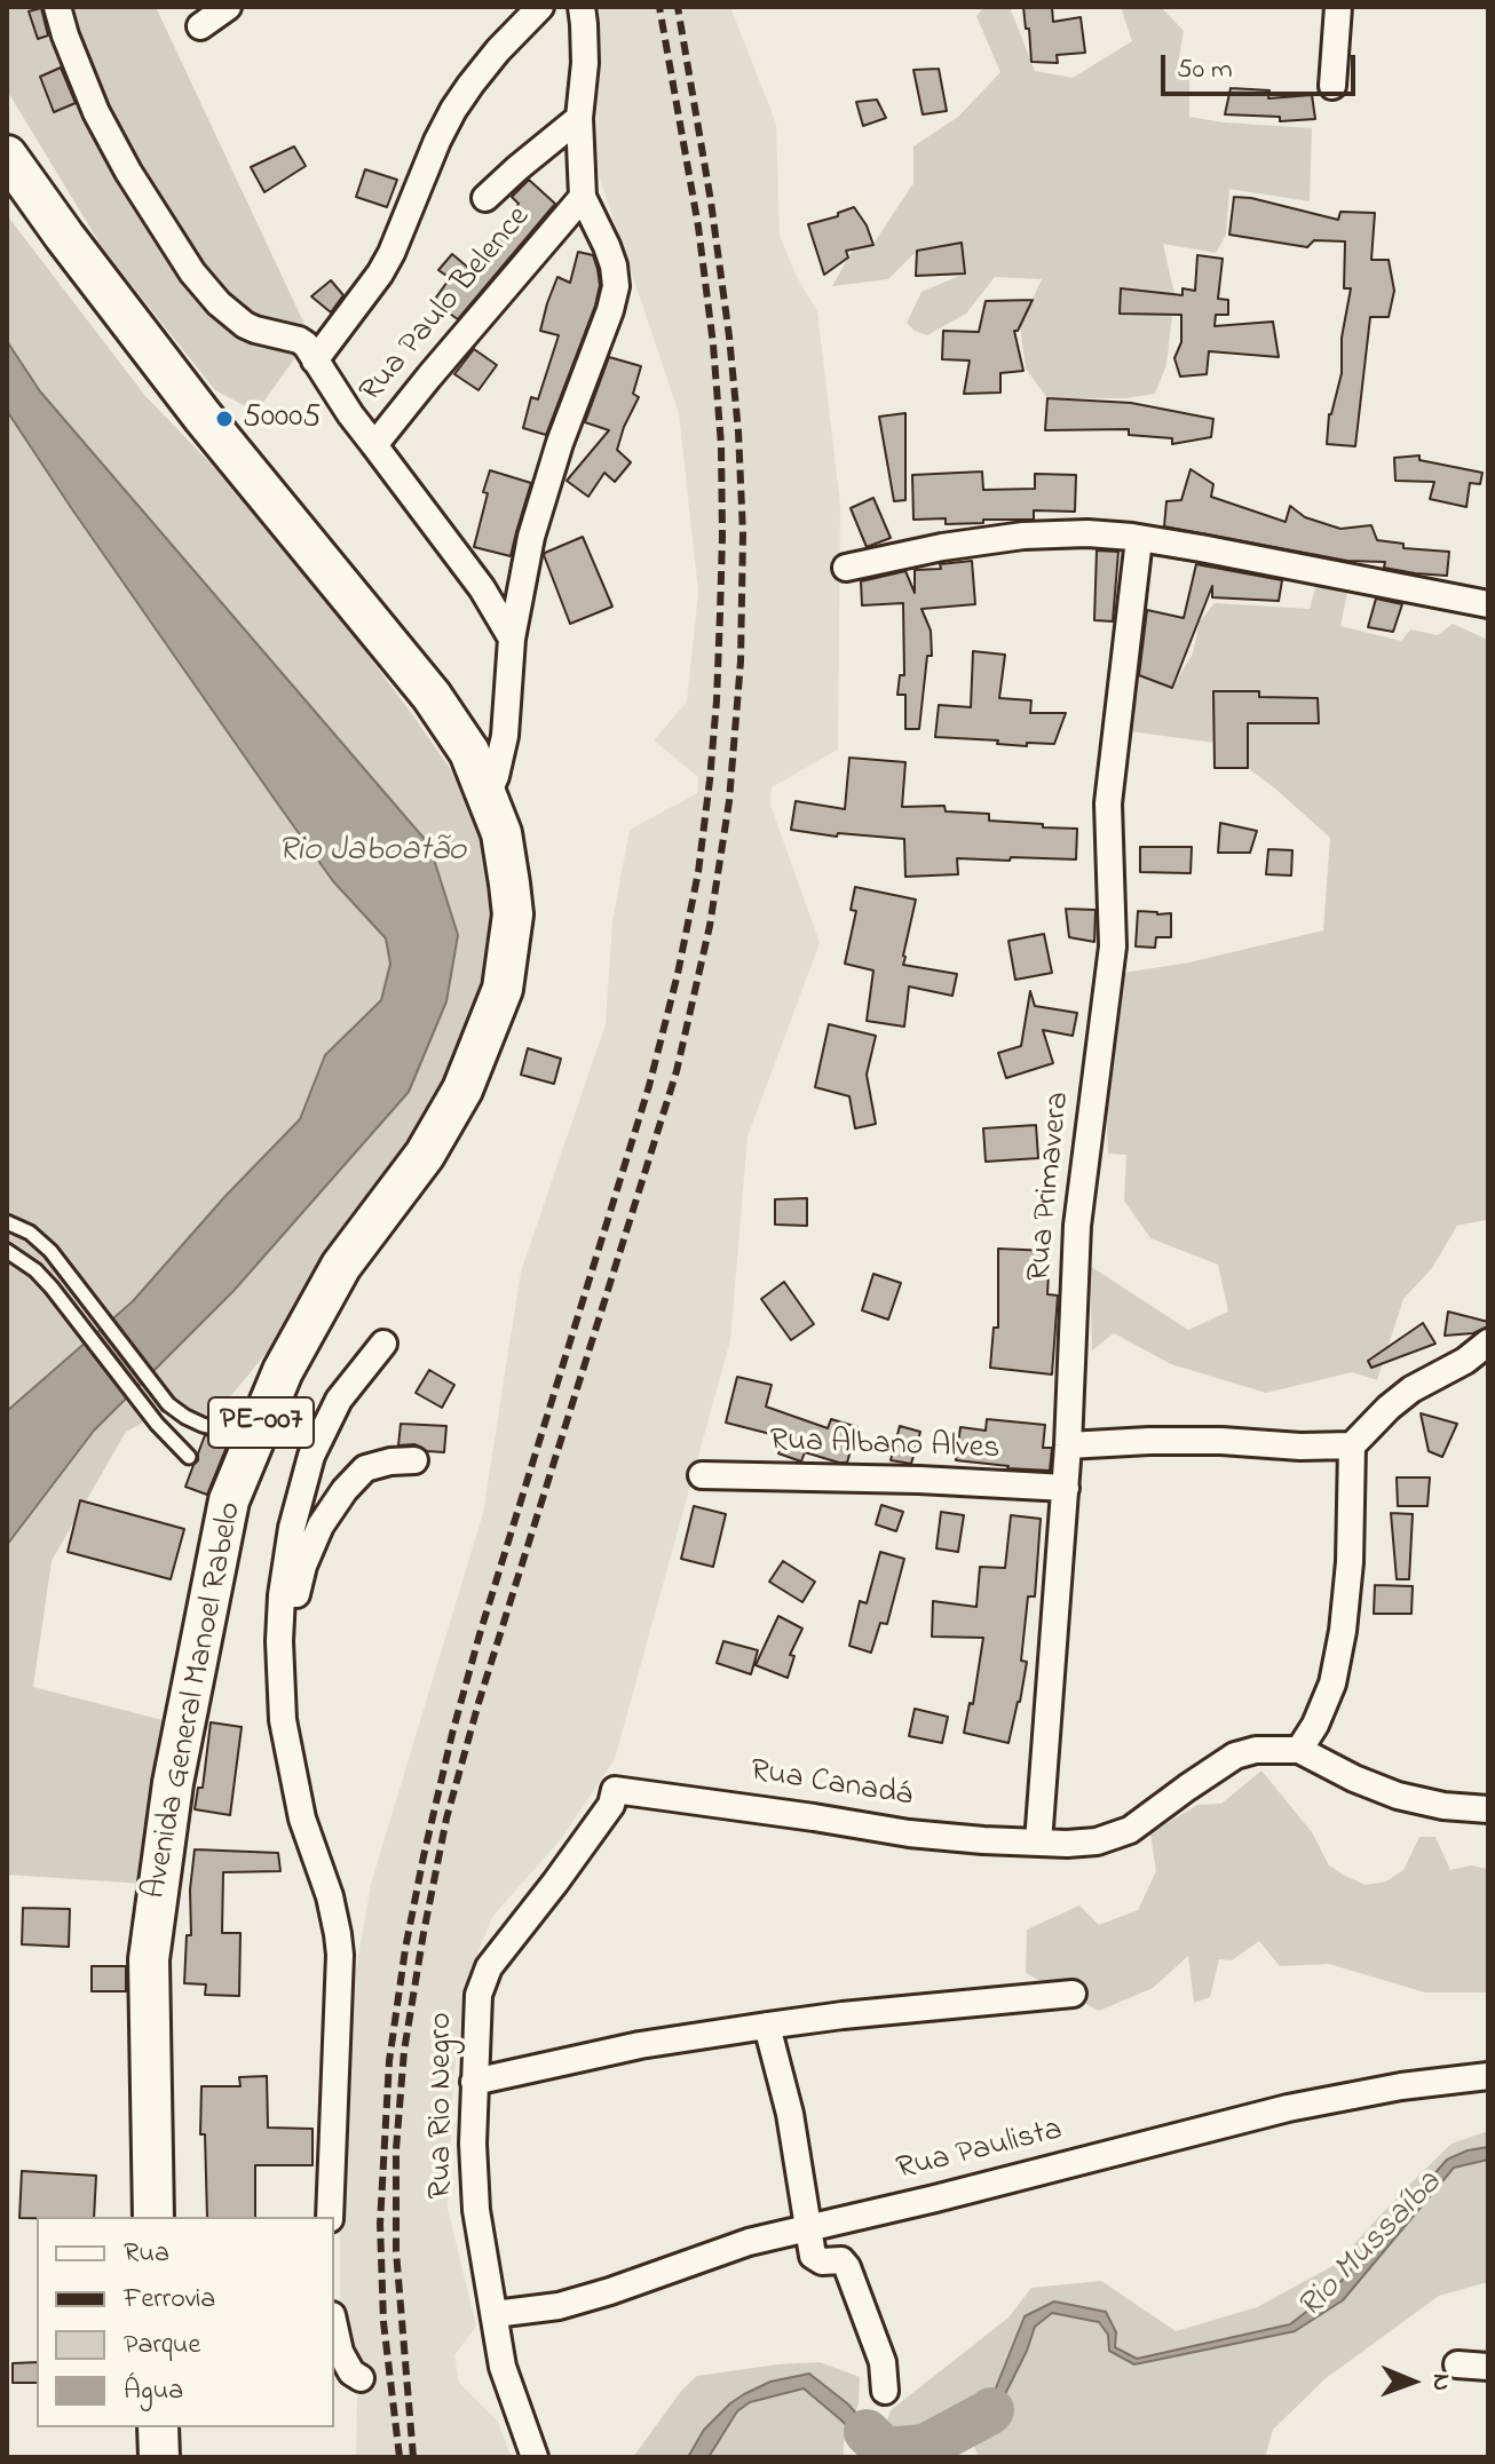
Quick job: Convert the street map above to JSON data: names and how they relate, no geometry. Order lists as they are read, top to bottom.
{
  "streets": {
    "main road": ["PE-007", "Avenida General Manoel Rabelo"],
    "street": [
      "Rua Paulo Belence",
      "Rua Primavera",
      "Rua Albano Alves",
      "Rua Canadá",
      "Rua Rio Negro",
      "Rua Paulista"
    ]
  },
  "crossings": [
    ["Rua Primavera", "Rua Albano Alves"],
    ["Rua Primavera", "Rua Canadá"],
    ["Rua Canadá", "Rua Rio Negro"],
    ["Rua Rio Negro", "Rua Paulista"]
  ],
  "water": ["Rio Jaboatão", "Rio Mussaíba"],
  "places": ["50005"],
  "legend": [
    "Rua",
    "Ferrovia",
    "Parque",
    "Água"
  ],
  "scale_bar": "50 m",
  "north": "right"
}
